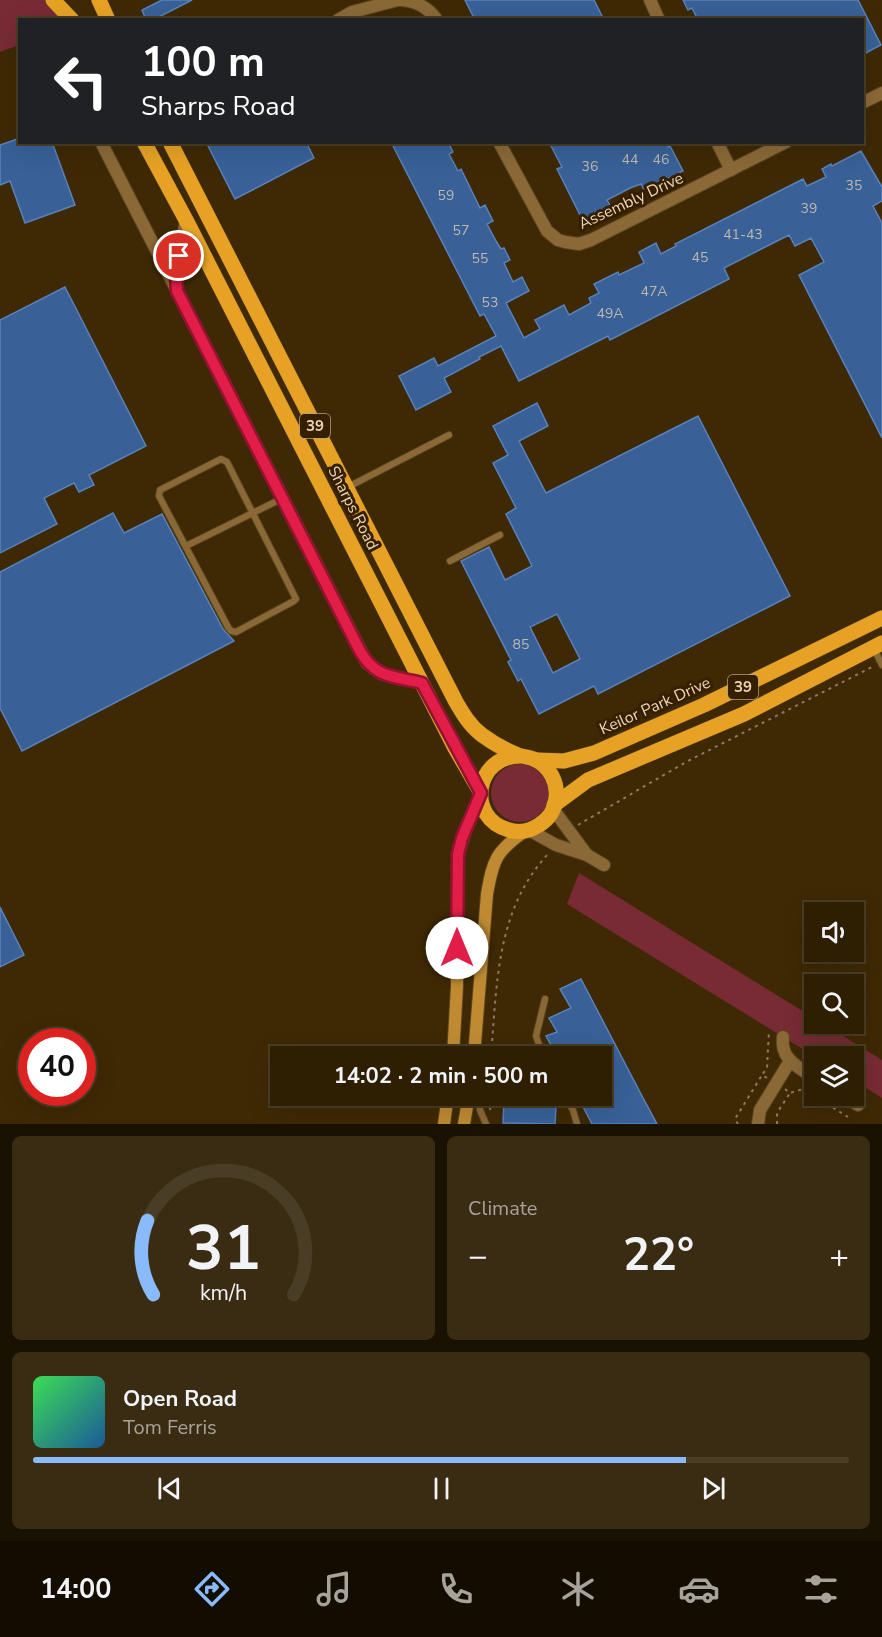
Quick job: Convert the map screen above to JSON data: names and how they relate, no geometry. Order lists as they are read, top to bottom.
{
  "streets": {
    "main road": ["39", "Sharps Road", "Keilor Park Drive"],
    "street": ["Assembly Drive"]
  },
  "crossings": [
    ["39", "Sharps Road"],
    ["39", "Keilor Park Drive"],
    ["Sharps Road", "Keilor Park Drive"]
  ],
  "house_numbers": [
    "44",
    "46",
    "36",
    "35",
    "59",
    "39",
    "57",
    "41-43",
    "45",
    "55",
    "47A",
    "53",
    "49A",
    "85"
  ],
  "page": {
    "turn": ["100 m", "Sharps Road"],
    "limit": "40",
    "trip": "14:02 · 2 min · 500 m",
    "tile": "Climate",
    "heat": ["−", "22°", "+"],
    "song": ["Open Road", "Tom Ferris"],
    "tabs": "14:00",
    "gauge": ["31", "km/h"]
  }
}
